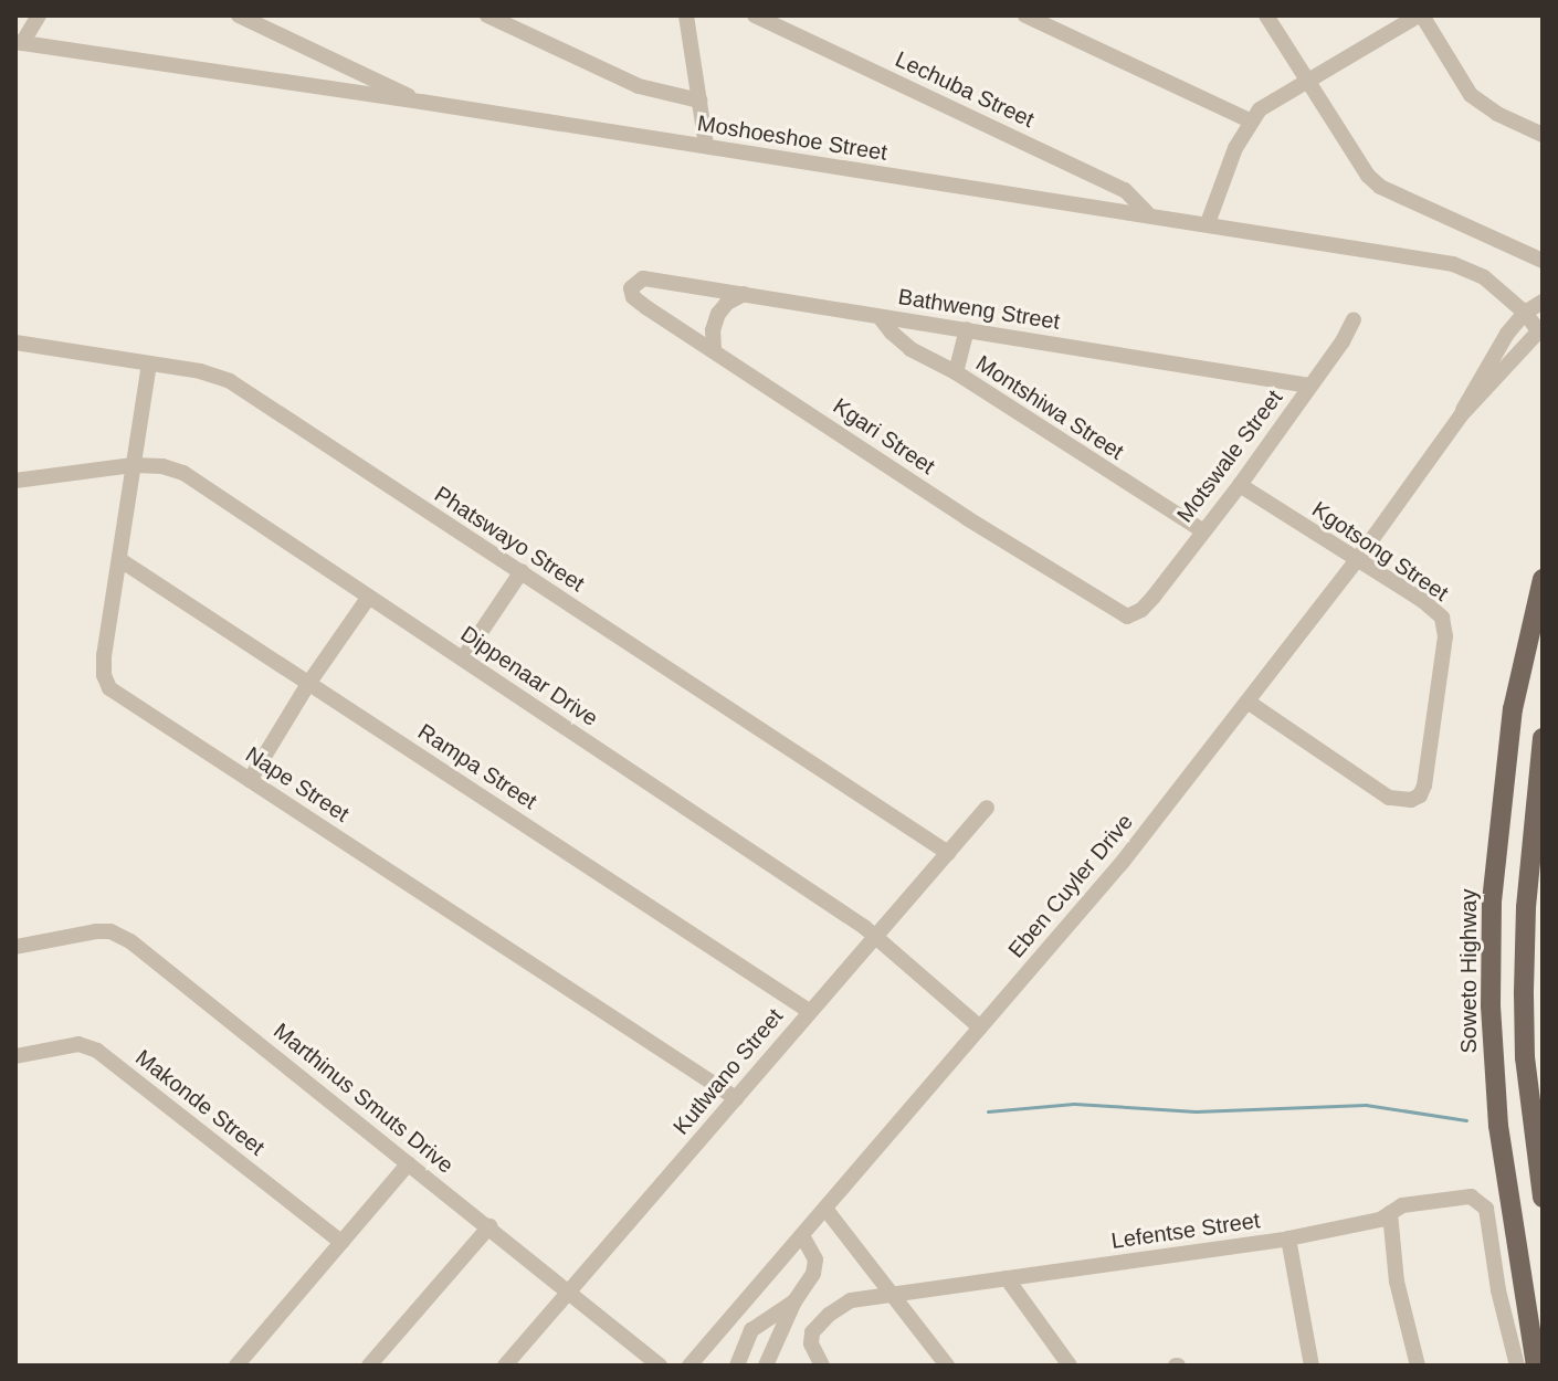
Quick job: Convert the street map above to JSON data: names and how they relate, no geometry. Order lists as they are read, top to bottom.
{
  "streets": {
    "main road": ["Soweto Highway"],
    "street": [
      "Lechuba Street",
      "Moshoeshoe Street",
      "Bathweng Street",
      "Montshiwa Street",
      "Kgari Street",
      "Motswale Street",
      "Phatswayo Street",
      "Kgotsong Street",
      "Dippenaar Drive",
      "Rampa Street",
      "Nape Street",
      "Eben Cuyler Drive",
      "Kutlwano Street",
      "Marthinus Smuts Drive",
      "Makonde Street",
      "Lefentse Street"
    ]
  },
  "crossings": [
    ["Lechuba Street", "Moshoeshoe Street"],
    ["Moshoeshoe Street", "Eben Cuyler Drive"],
    ["Bathweng Street", "Montshiwa Street"],
    ["Bathweng Street", "Kgari Street"],
    ["Bathweng Street", "Motswale Street"],
    ["Montshiwa Street", "Motswale Street"],
    ["Kgari Street", "Motswale Street"],
    ["Motswale Street", "Kgotsong Street"],
    ["Phatswayo Street", "Nape Street"],
    ["Phatswayo Street", "Kutlwano Street"],
    ["Kgotsong Street", "Eben Cuyler Drive"],
    ["Dippenaar Drive", "Nape Street"],
    ["Dippenaar Drive", "Eben Cuyler Drive"],
    ["Dippenaar Drive", "Kutlwano Street"],
    ["Rampa Street", "Nape Street"],
    ["Rampa Street", "Kutlwano Street"],
    ["Nape Street", "Kutlwano Street"],
    ["Kutlwano Street", "Marthinus Smuts Drive"]
  ]
}
